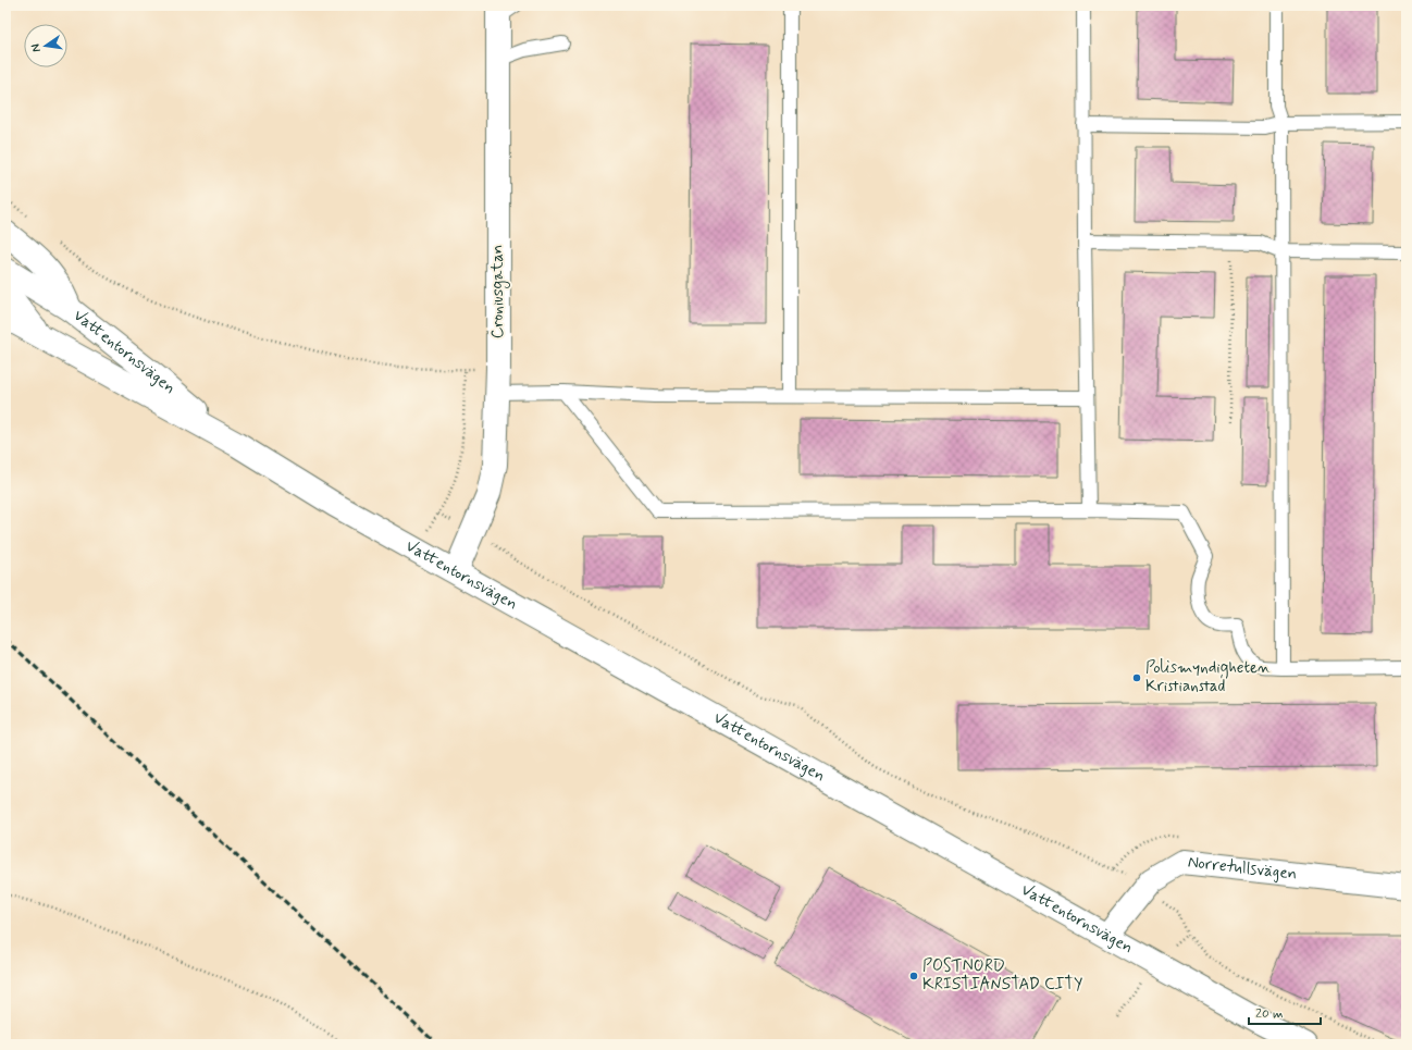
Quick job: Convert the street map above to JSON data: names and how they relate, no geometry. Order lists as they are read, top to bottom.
{
  "streets": {
    "street": ["Croniusgatan", "Vattentornsvägen", "Norretullsvägen"]
  },
  "crossings": [
    ["Croniusgatan", "Vattentornsvägen"],
    ["Vattentornsvägen", "Norretullsvägen"]
  ],
  "places": ["Polismyndigheten Kristianstad", "POSTNORD KRISTIANSTAD CITY"],
  "scale_bar": "20 m",
  "north": "left"
}
